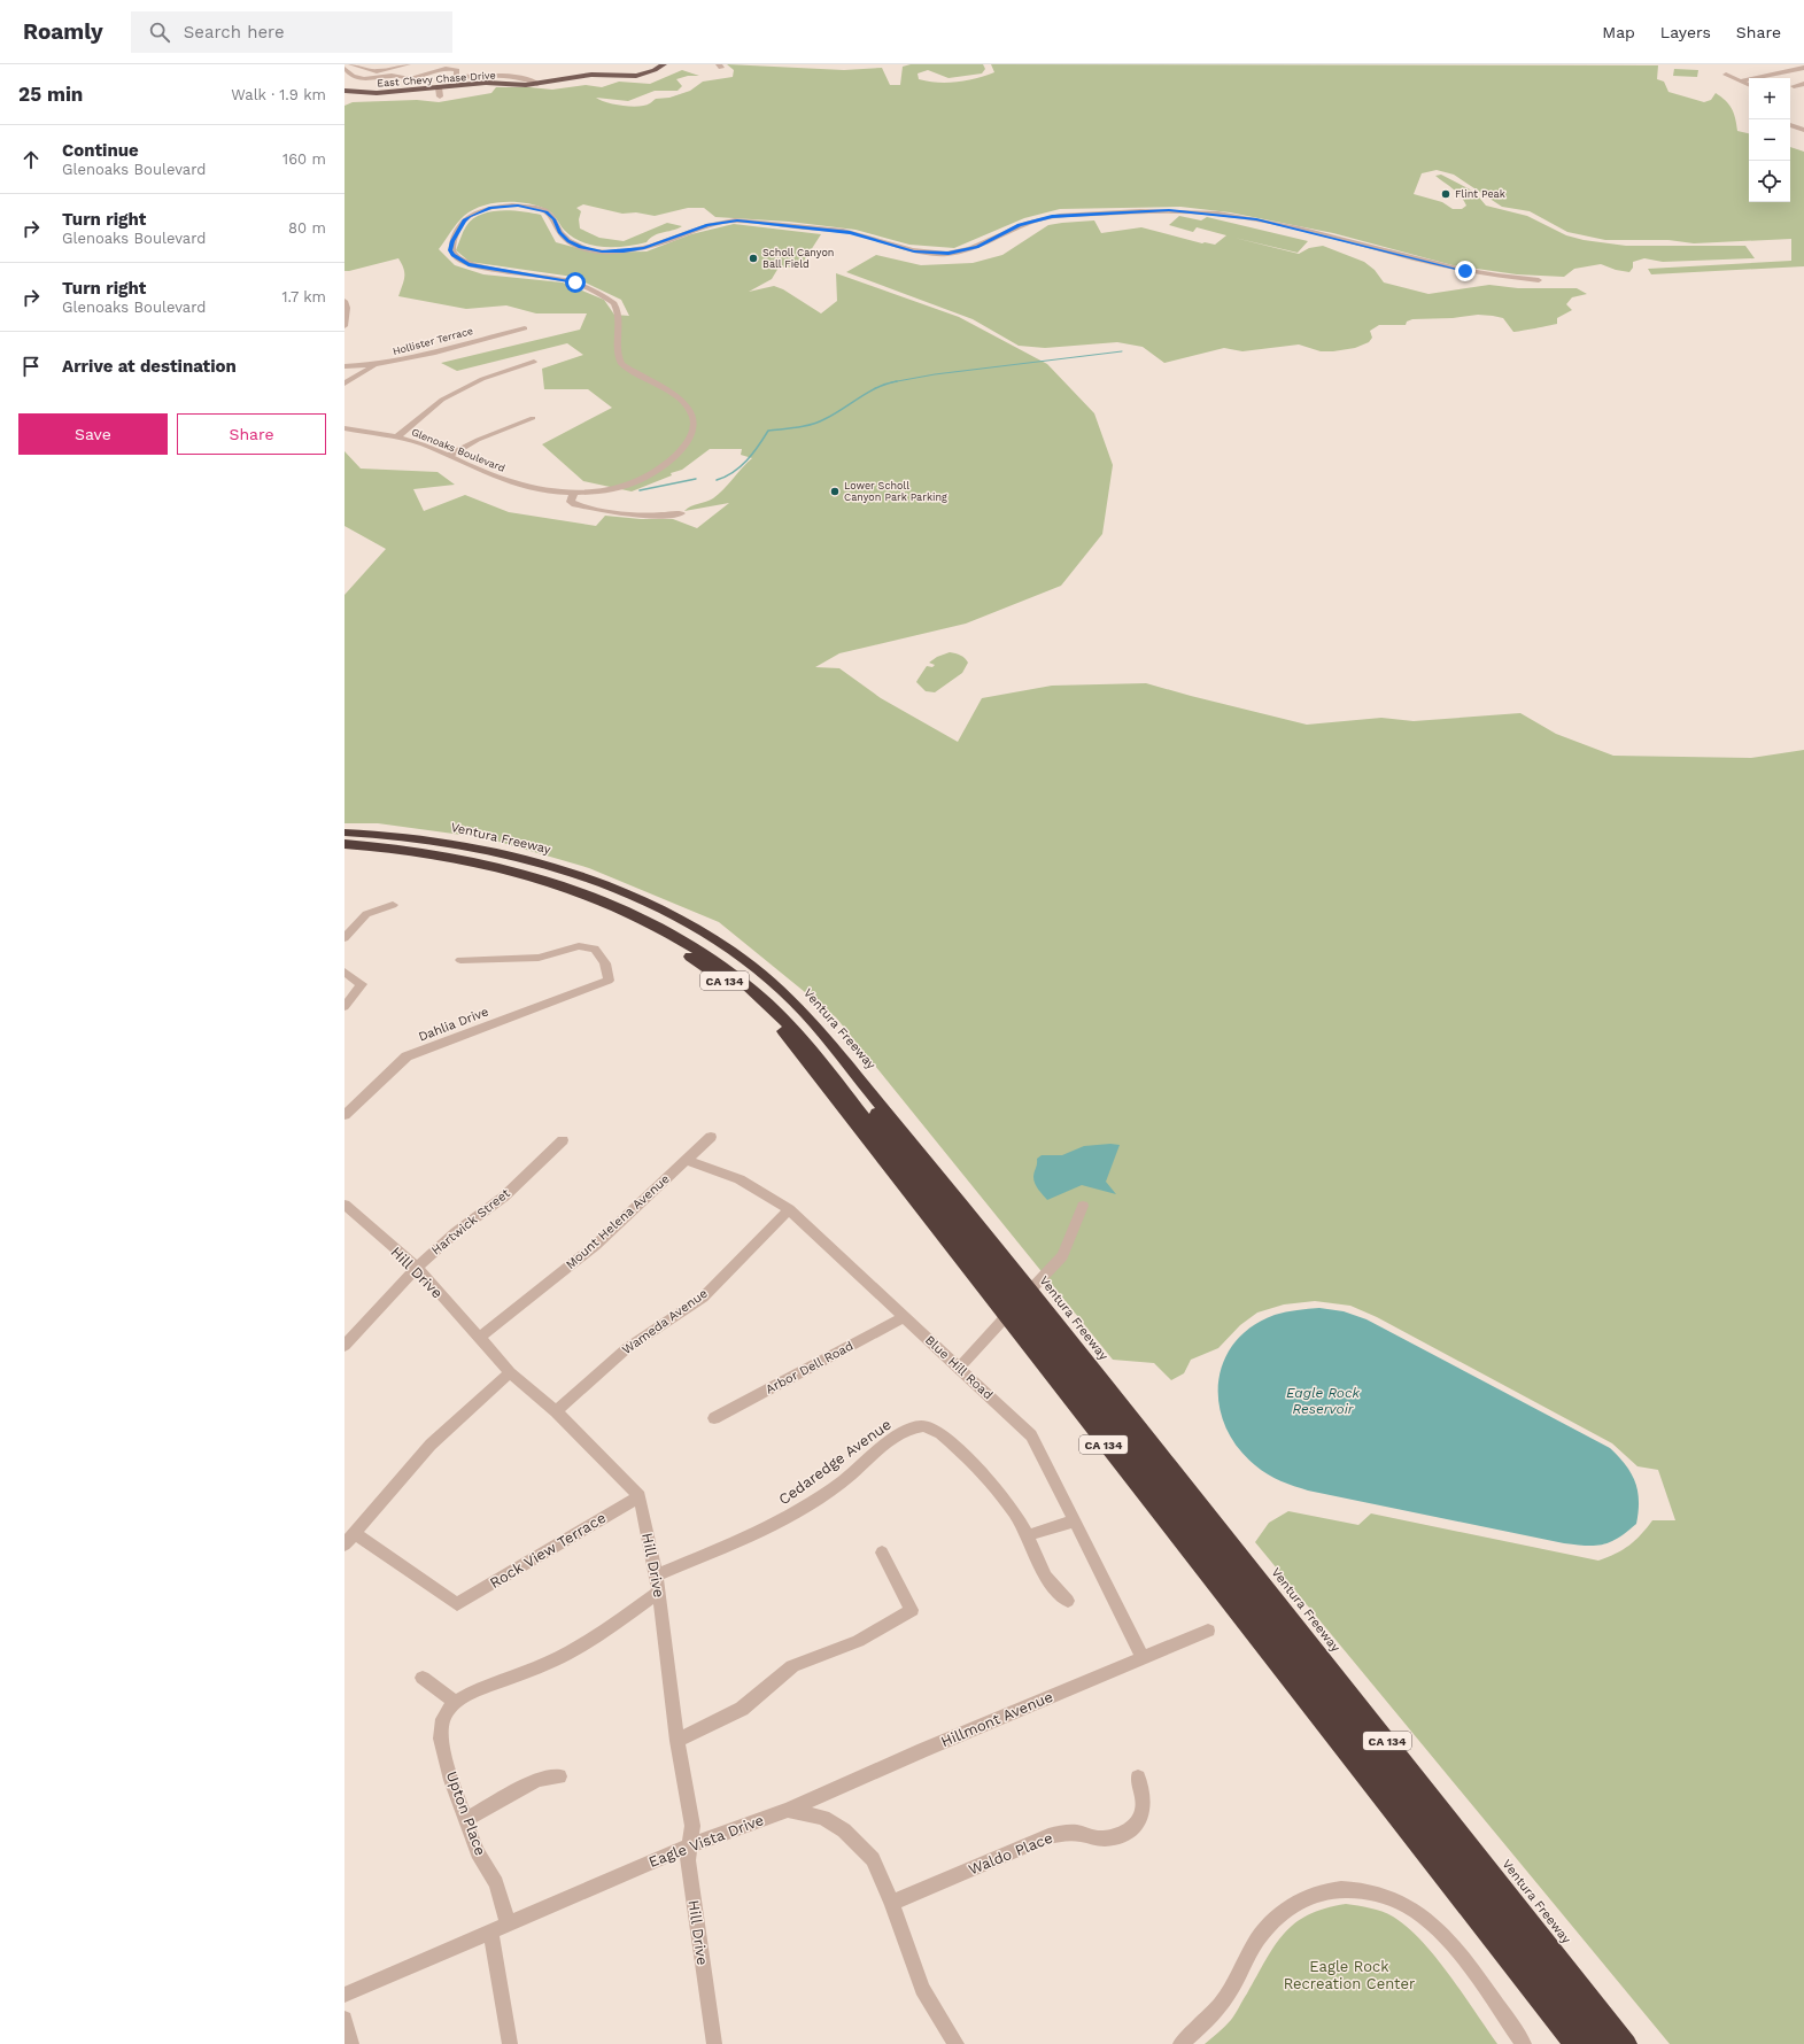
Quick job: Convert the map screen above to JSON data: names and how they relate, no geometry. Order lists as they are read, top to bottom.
{
  "streets": {
    "highway": ["Ventura Freeway", "CA 134"],
    "main road": ["East Chevy Chase Drive"],
    "street": [
      "Hollister Terrace",
      "Glenoaks Boulevard",
      "Dahlia Drive",
      "Hartwick Street",
      "Mount Helena Avenue",
      "Hill Drive",
      "Wameda Avenue",
      "Arbor Dell Road",
      "Blue Hill Road",
      "Cedaredge Avenue",
      "Rock View Terrace",
      "Hillmont Avenue",
      "Upton Place",
      "Eagle Vista Drive",
      "Waldo Place"
    ]
  },
  "crossings": [
    ["Ventura Freeway", "CA 134"],
    ["Hartwick Street", "Hill Drive"],
    ["Mount Helena Avenue", "Hill Drive"],
    ["Mount Helena Avenue", "Blue Hill Road"],
    ["Hill Drive", "Wameda Avenue"],
    ["Hill Drive", "Cedaredge Avenue"],
    ["Hill Drive", "Rock View Terrace"],
    ["Hill Drive", "Upton Place"],
    ["Hill Drive", "Eagle Vista Drive"],
    ["Wameda Avenue", "Blue Hill Road"],
    ["Arbor Dell Road", "Blue Hill Road"],
    ["Blue Hill Road", "Hillmont Avenue"],
    ["Hillmont Avenue", "Eagle Vista Drive"],
    ["Upton Place", "Eagle Vista Drive"]
  ],
  "water": ["Eagle Rock Reservoir"],
  "parks": ["Eagle Rock Recreation Center"],
  "places": ["Flint Peak", "Scholl Canyon Ball Field", "Lower Scholl Canyon Park Parking"],
  "page": {
    "header": "Roamly",
    "search": "Search here",
    "nav": ["Map", "Layers", "Share"],
    "heading": ["25 min", "Walk · 1.9 km"],
    "map_buttons": ["+", "−"],
    "list": [
      ["Continue", "Glenoaks Boulevard", "160 m"],
      ["Turn right", "Glenoaks Boulevard", "80 m"],
      ["Turn right", "Glenoaks Boulevard", "1.7 km"],
      "Arrive at destination"
    ],
    "buttons": ["Save", "Share"]
  }
}
